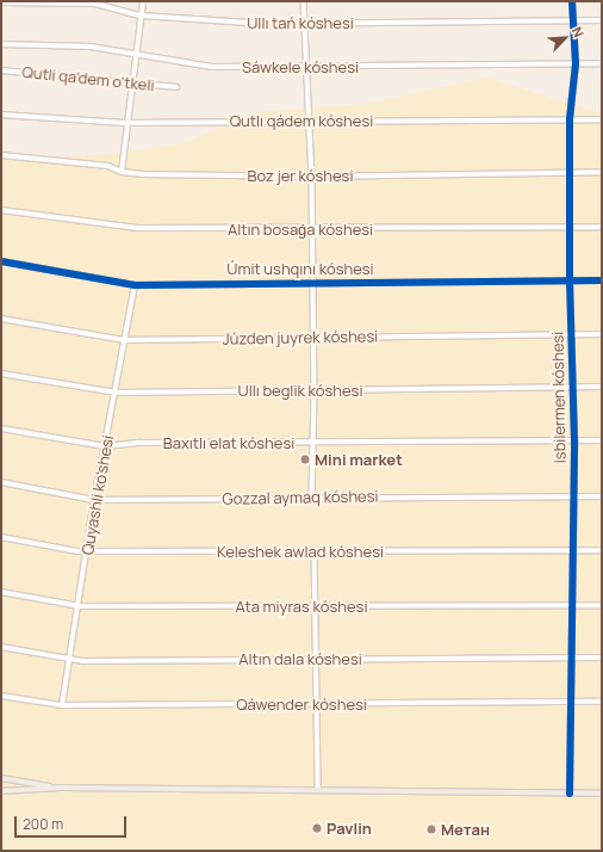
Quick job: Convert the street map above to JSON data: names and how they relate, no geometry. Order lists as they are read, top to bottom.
{
  "streets": {
    "street": [
      "Ullı tań kóshesi",
      "Sáwkele kóshesi",
      "Qutli qa'dem o'tkeli",
      "Qutlı qádem kóshesi",
      "Boz jer kóshesi",
      "Altın bosaǵa kóshesi",
      "Úmit ushqını kóshesi",
      "Júzden juyrek kóshesi",
      "Ullı beglik kóshesi",
      "Isbilermen kóshesi",
      "Baxıtlı elat kóshesi",
      "Quyashli ko'shesi",
      "Gozzal aymaq kóshesi",
      "Keleshek awlad kóshesi",
      "Ata miyras kóshesi",
      "Altın dala kóshesi",
      "Qáwender kóshesi"
    ]
  },
  "crossings": [
    ["Ullı tań kóshesi", "Isbilermen kóshesi"],
    ["Sáwkele kóshesi", "Isbilermen kóshesi"],
    ["Qutlı qádem kóshesi", "Isbilermen kóshesi"],
    ["Boz jer kóshesi", "Isbilermen kóshesi"],
    ["Altın bosaǵa kóshesi", "Isbilermen kóshesi"],
    ["Úmit ushqını kóshesi", "Isbilermen kóshesi"],
    ["Úmit ushqını kóshesi", "Quyashli ko'shesi"],
    ["Júzden juyrek kóshesi", "Isbilermen kóshesi"],
    ["Júzden juyrek kóshesi", "Quyashli ko'shesi"],
    ["Ullı beglik kóshesi", "Isbilermen kóshesi"],
    ["Ullı beglik kóshesi", "Quyashli ko'shesi"],
    ["Isbilermen kóshesi", "Baxıtlı elat kóshesi"],
    ["Isbilermen kóshesi", "Gozzal aymaq kóshesi"],
    ["Isbilermen kóshesi", "Keleshek awlad kóshesi"],
    ["Isbilermen kóshesi", "Ata miyras kóshesi"],
    ["Isbilermen kóshesi", "Altın dala kóshesi"],
    ["Isbilermen kóshesi", "Qáwender kóshesi"],
    ["Baxıtlı elat kóshesi", "Quyashli ko'shesi"],
    ["Quyashli ko'shesi", "Gozzal aymaq kóshesi"],
    ["Quyashli ko'shesi", "Keleshek awlad kóshesi"],
    ["Quyashli ko'shesi", "Ata miyras kóshesi"],
    ["Quyashli ko'shesi", "Altın dala kóshesi"],
    ["Quyashli ko'shesi", "Qáwender kóshesi"]
  ],
  "places": ["Mini market", "Pavlin", "Метан"],
  "scale_bar": "200 m",
  "north": "top right"
}
